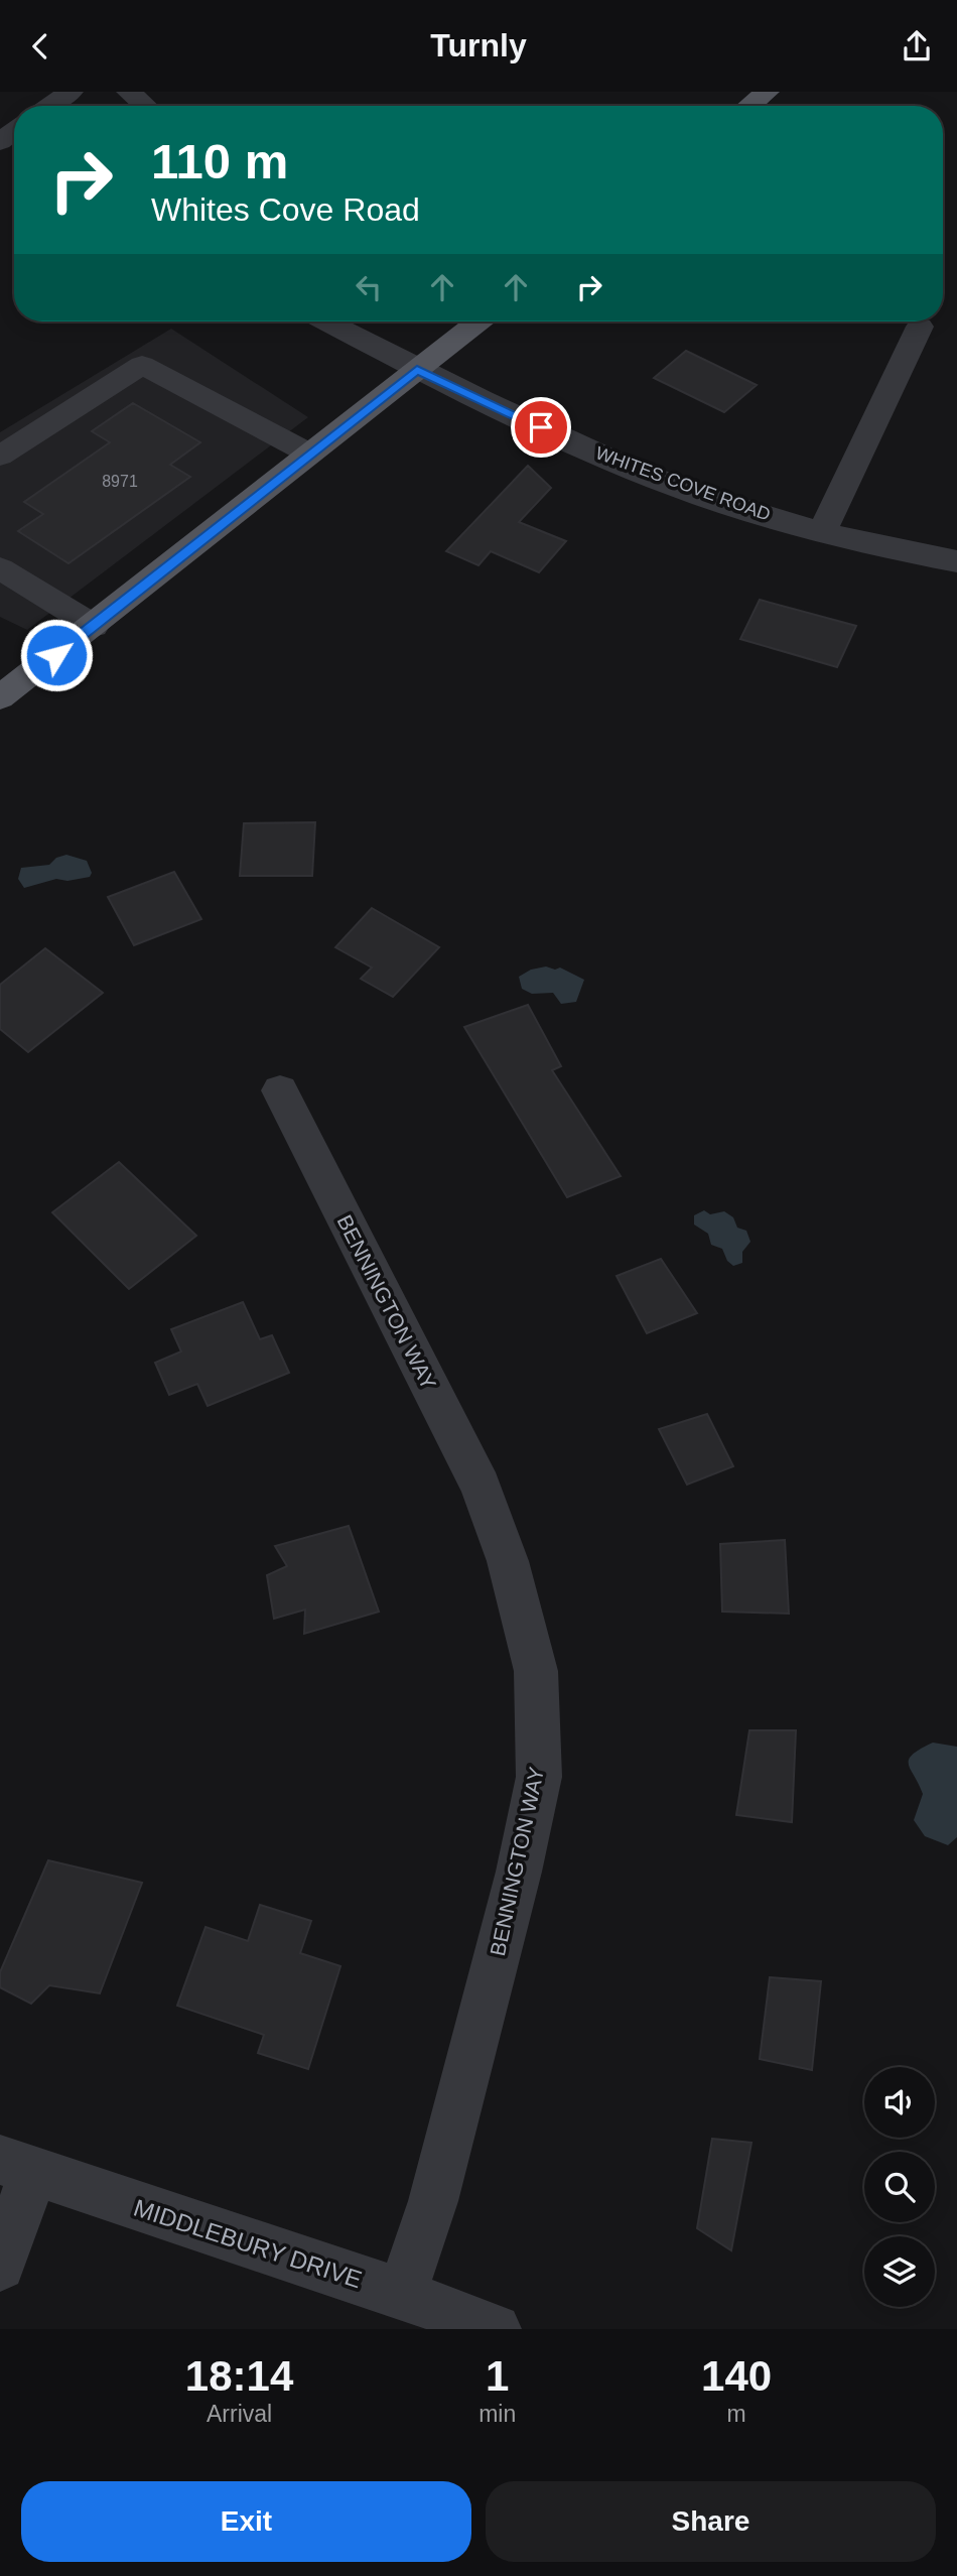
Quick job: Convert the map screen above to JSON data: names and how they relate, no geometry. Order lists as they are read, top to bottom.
{
  "streets": {
    "street": ["WHITES COVE ROAD", "BENNINGTON WAY", "MIDDLEBURY DRIVE"]
  },
  "crossings": [
    ["BENNINGTON WAY", "MIDDLEBURY DRIVE"]
  ],
  "house_numbers": ["8971"],
  "page": {
    "header": "Turnly",
    "turn": ["110 m", "Whites Cove Road"],
    "eta": [
      "18:14",
      "Arrival",
      "1",
      "min",
      "140",
      "m"
    ],
    "buttons": ["Exit", "Share"]
  }
}
